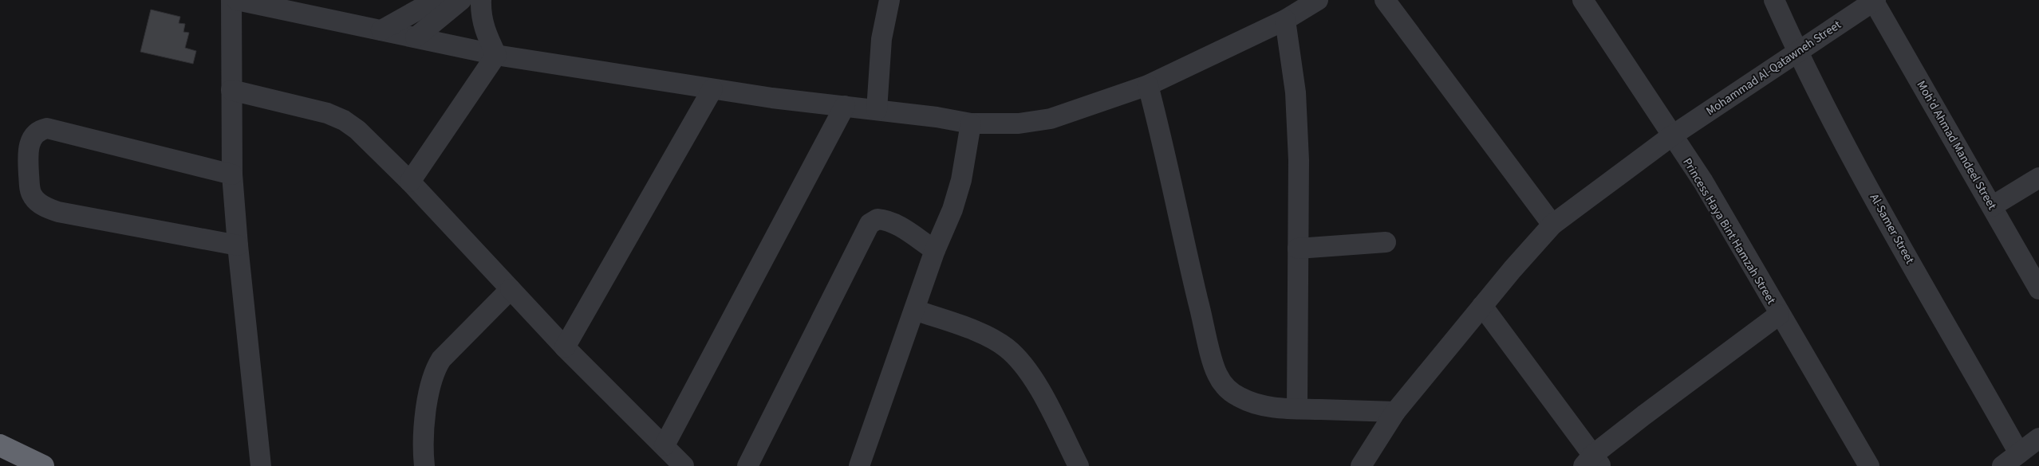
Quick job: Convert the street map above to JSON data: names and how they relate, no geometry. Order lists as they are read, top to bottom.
{
  "streets": {
    "street": [
      "Mohammad Al-Qatawneh Street",
      "Moh'd Ahmad Mandeel Street",
      "Al-Samer Street",
      "Princess Haya Bint Hamzah Street"
    ]
  },
  "crossings": [
    ["Mohammad Al-Qatawneh Street", "Moh'd Ahmad Mandeel Street"],
    ["Mohammad Al-Qatawneh Street", "Al-Samer Street"],
    ["Mohammad Al-Qatawneh Street", "Princess Haya Bint Hamzah Street"]
  ]
}
